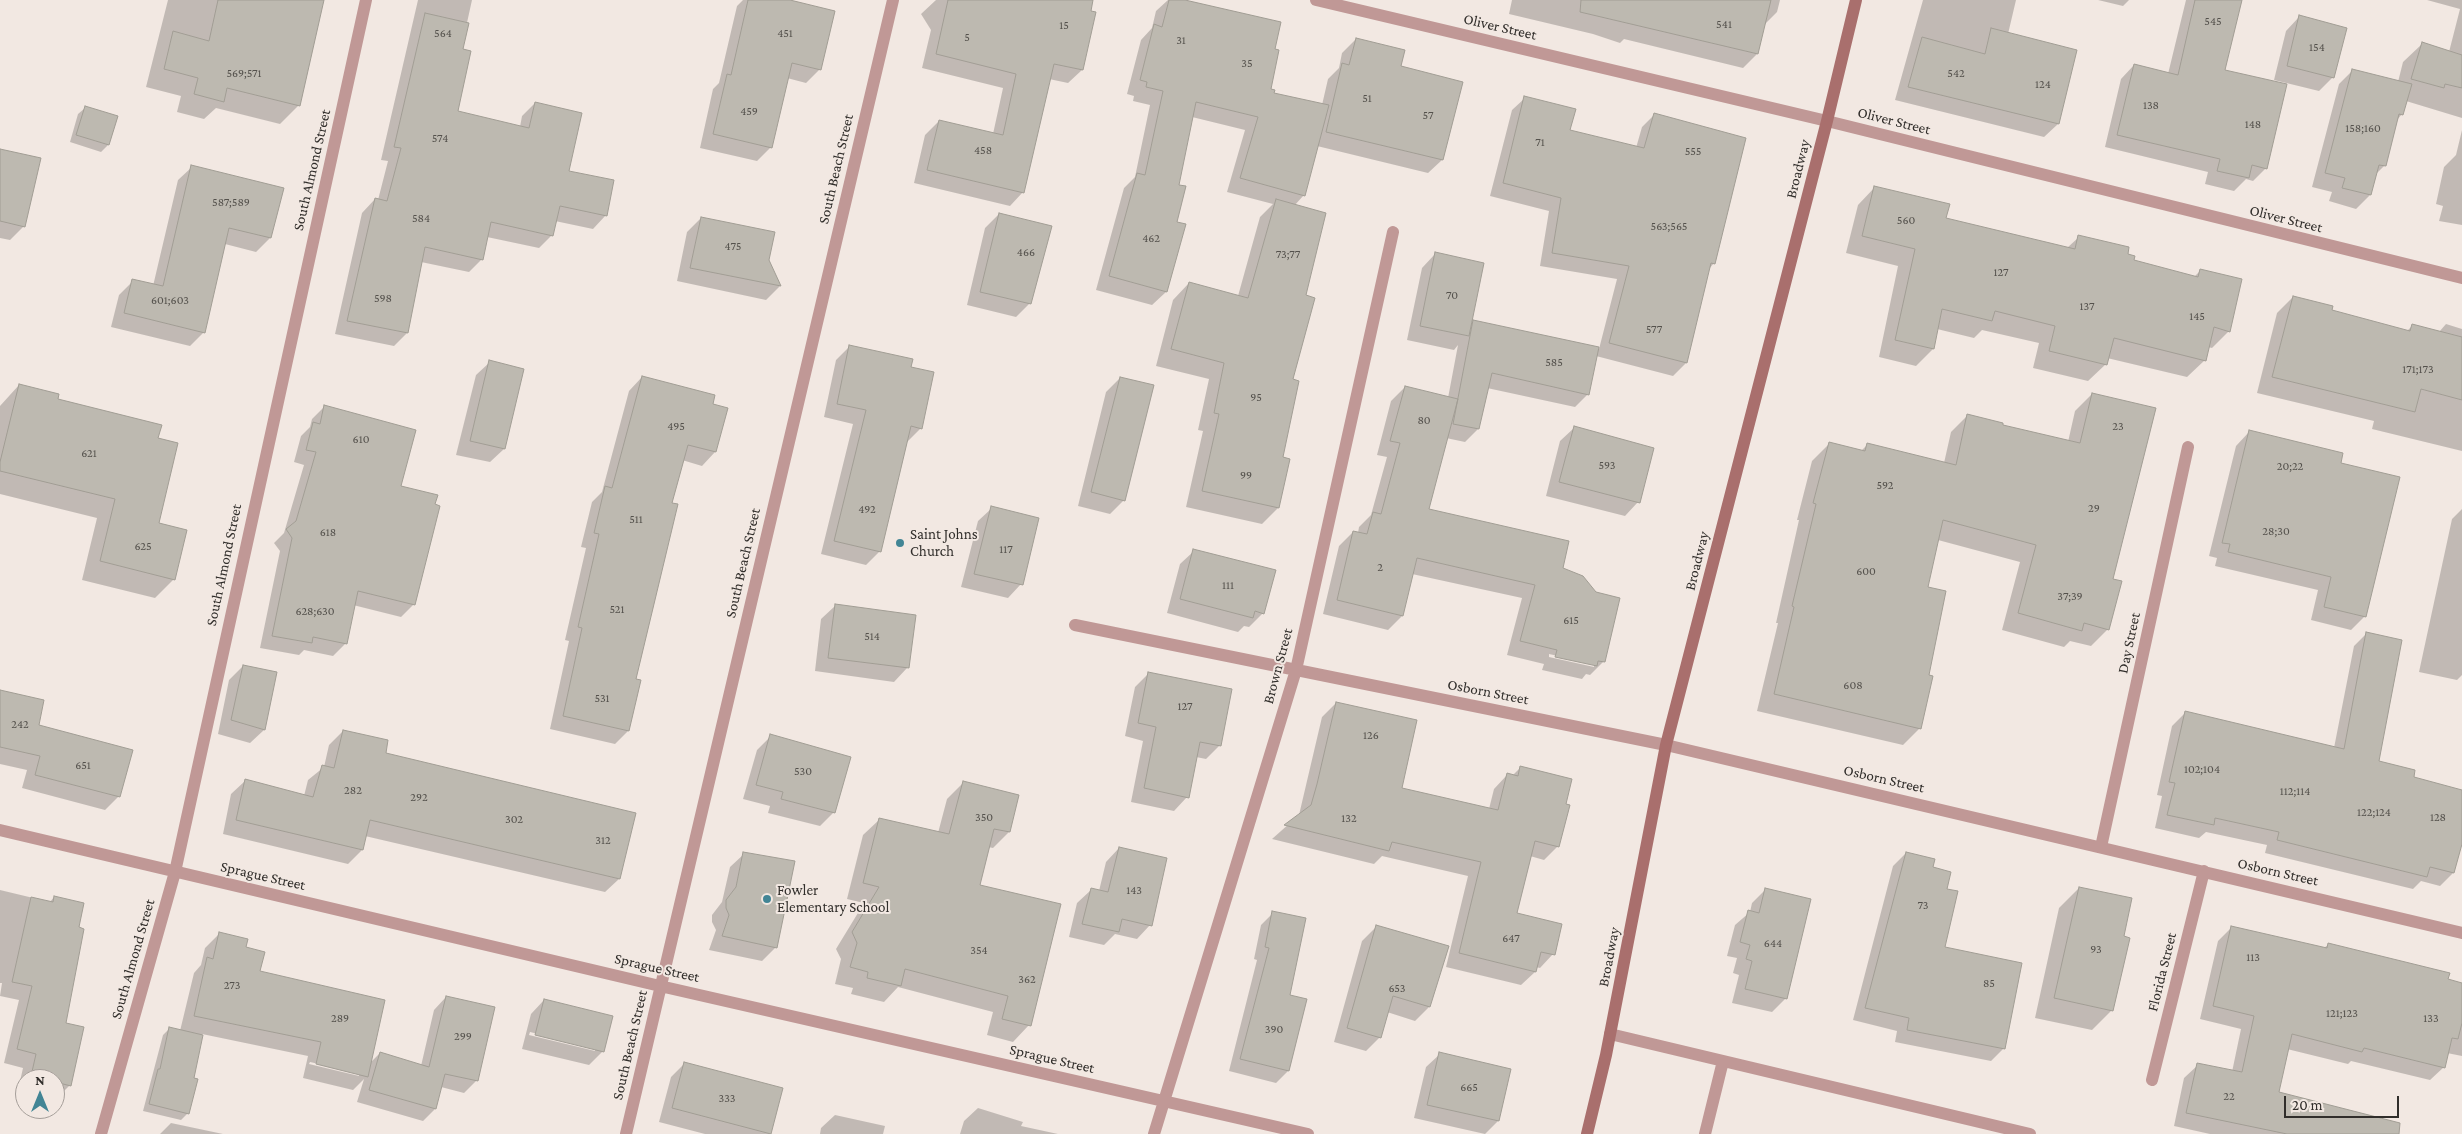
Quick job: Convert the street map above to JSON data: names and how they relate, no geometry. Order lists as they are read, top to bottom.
{
  "streets": {
    "main road": ["Broadway"],
    "street": [
      "Oliver Street",
      "South Beach Street",
      "South Almond Street",
      "Day Street",
      "Brown Street",
      "Osborn Street",
      "Sprague Street",
      "Florida Street"
    ]
  },
  "crossings": [
    ["Oliver Street", "Broadway"],
    ["South Beach Street", "Sprague Street"],
    ["Broadway", "Osborn Street"],
    ["South Almond Street", "Sprague Street"],
    ["Day Street", "Osborn Street"],
    ["Brown Street", "Osborn Street"],
    ["Brown Street", "Sprague Street"],
    ["Osborn Street", "Florida Street"]
  ],
  "places": ["Saint Johns Church", "Fowler Elementary School"],
  "house_numbers": [
    "545",
    "541",
    "15",
    "564",
    "451",
    "5",
    "31",
    "154",
    "35",
    "569;571",
    "542",
    "124",
    "51",
    "138",
    "459",
    "57",
    "148",
    "158;160",
    "574",
    "71",
    "458",
    "555",
    "587;589",
    "584",
    "560",
    "563;565",
    "462",
    "475",
    "466",
    "73;77",
    "127",
    "70",
    "598",
    "601;603",
    "137",
    "145",
    "577",
    "585",
    "171;173",
    "95",
    "80",
    "495",
    "23",
    "610",
    "621",
    "593",
    "20;22",
    "99",
    "592",
    "29",
    "492",
    "511",
    "28;30",
    "618",
    "625",
    "117",
    "2",
    "600",
    "111",
    "37;39",
    "521",
    "628;630",
    "615",
    "514",
    "608",
    "531",
    "127",
    "242",
    "126",
    "651",
    "102;104",
    "530",
    "282",
    "112;114",
    "292",
    "122;124",
    "350",
    "128",
    "132",
    "302",
    "312",
    "143",
    "73",
    "647",
    "644",
    "93",
    "354",
    "113",
    "362",
    "85",
    "273",
    "653",
    "121;123",
    "289",
    "133",
    "390",
    "299",
    "665",
    "22",
    "333"
  ],
  "scale_bar": "20 m",
  "north": "top"
}
